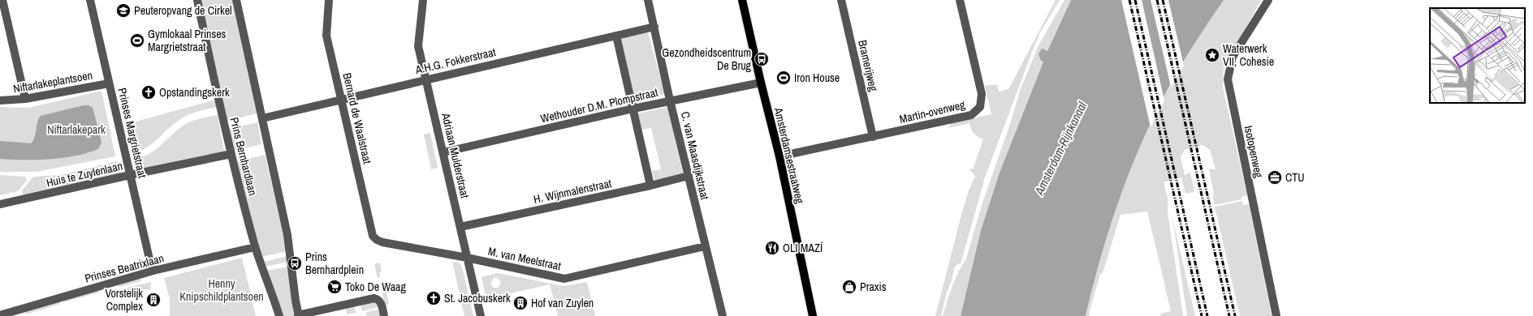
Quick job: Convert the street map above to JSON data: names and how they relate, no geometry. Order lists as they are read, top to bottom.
{
  "streets": {
    "main road": ["Amsterdamsestraatweg"],
    "street": [
      "A.H.G. Fokkerstraat",
      "Bramerijweg",
      "Niftarlakeplantsoen",
      "Wethouder D.M. Plompstraat",
      "Martin-ovenweg",
      "Bernard de Waalstraat",
      "Prinses Margrietstraat",
      "Isotopenweg",
      "Adriaan Mulderstraat",
      "C. van Maasdijkstraat",
      "Prins Bernhardlaan",
      "Huis te Zuylenlaan",
      "H. Wijnmalenstraat",
      "M. van Meelstraat",
      "Prinses Beatrixlaan"
    ]
  },
  "crossings": [
    ["A.H.G. Fokkerstraat", "Bernard de Waalstraat"],
    ["A.H.G. Fokkerstraat", "Adriaan Mulderstraat"],
    ["A.H.G. Fokkerstraat", "C. van Maasdijkstraat"],
    ["Bramerijweg", "Martin-ovenweg"],
    ["Niftarlakeplantsoen", "Prinses Margrietstraat"],
    ["Wethouder D.M. Plompstraat", "Adriaan Mulderstraat"],
    ["Wethouder D.M. Plompstraat", "C. van Maasdijkstraat"],
    ["Wethouder D.M. Plompstraat", "Amsterdamsestraatweg"],
    ["Martin-ovenweg", "Amsterdamsestraatweg"],
    ["Bernard de Waalstraat", "M. van Meelstraat"],
    ["Prinses Margrietstraat", "Huis te Zuylenlaan"],
    ["Prinses Margrietstraat", "Prinses Beatrixlaan"],
    ["Adriaan Mulderstraat", "H. Wijnmalenstraat"],
    ["Adriaan Mulderstraat", "M. van Meelstraat"],
    ["C. van Maasdijkstraat", "H. Wijnmalenstraat"],
    ["C. van Maasdijkstraat", "M. van Meelstraat"],
    ["Prins Bernhardlaan", "Huis te Zuylenlaan"],
    ["Prins Bernhardlaan", "Prinses Beatrixlaan"]
  ],
  "water": ["Amsterdam-Rijnkanaal"],
  "parks": ["Niftarlakepark", "Henny Knipschildplantsoen"],
  "places": {
    "school or university": ["Peuteropvang de Cirkel"],
    "sports": ["Gymlokaal Prinses Margrietstraat", "Iron House"],
    "place": ["Waterwerk VII, Cohesie"],
    "bus stop": ["Gezondheidscentrum De Brug", "Prins Bernhardplein"],
    "church": ["Opstandingskerk", "St. Jacobuskerk"],
    "office": ["CTU"],
    "restaurant": ["OLI MAZÍ"],
    "supermarket": ["Toko De Waag"],
    "shop": ["Praxis"],
    "building": ["Vorstelijk Complex", "Hof van Zuylen"]
  }
}
